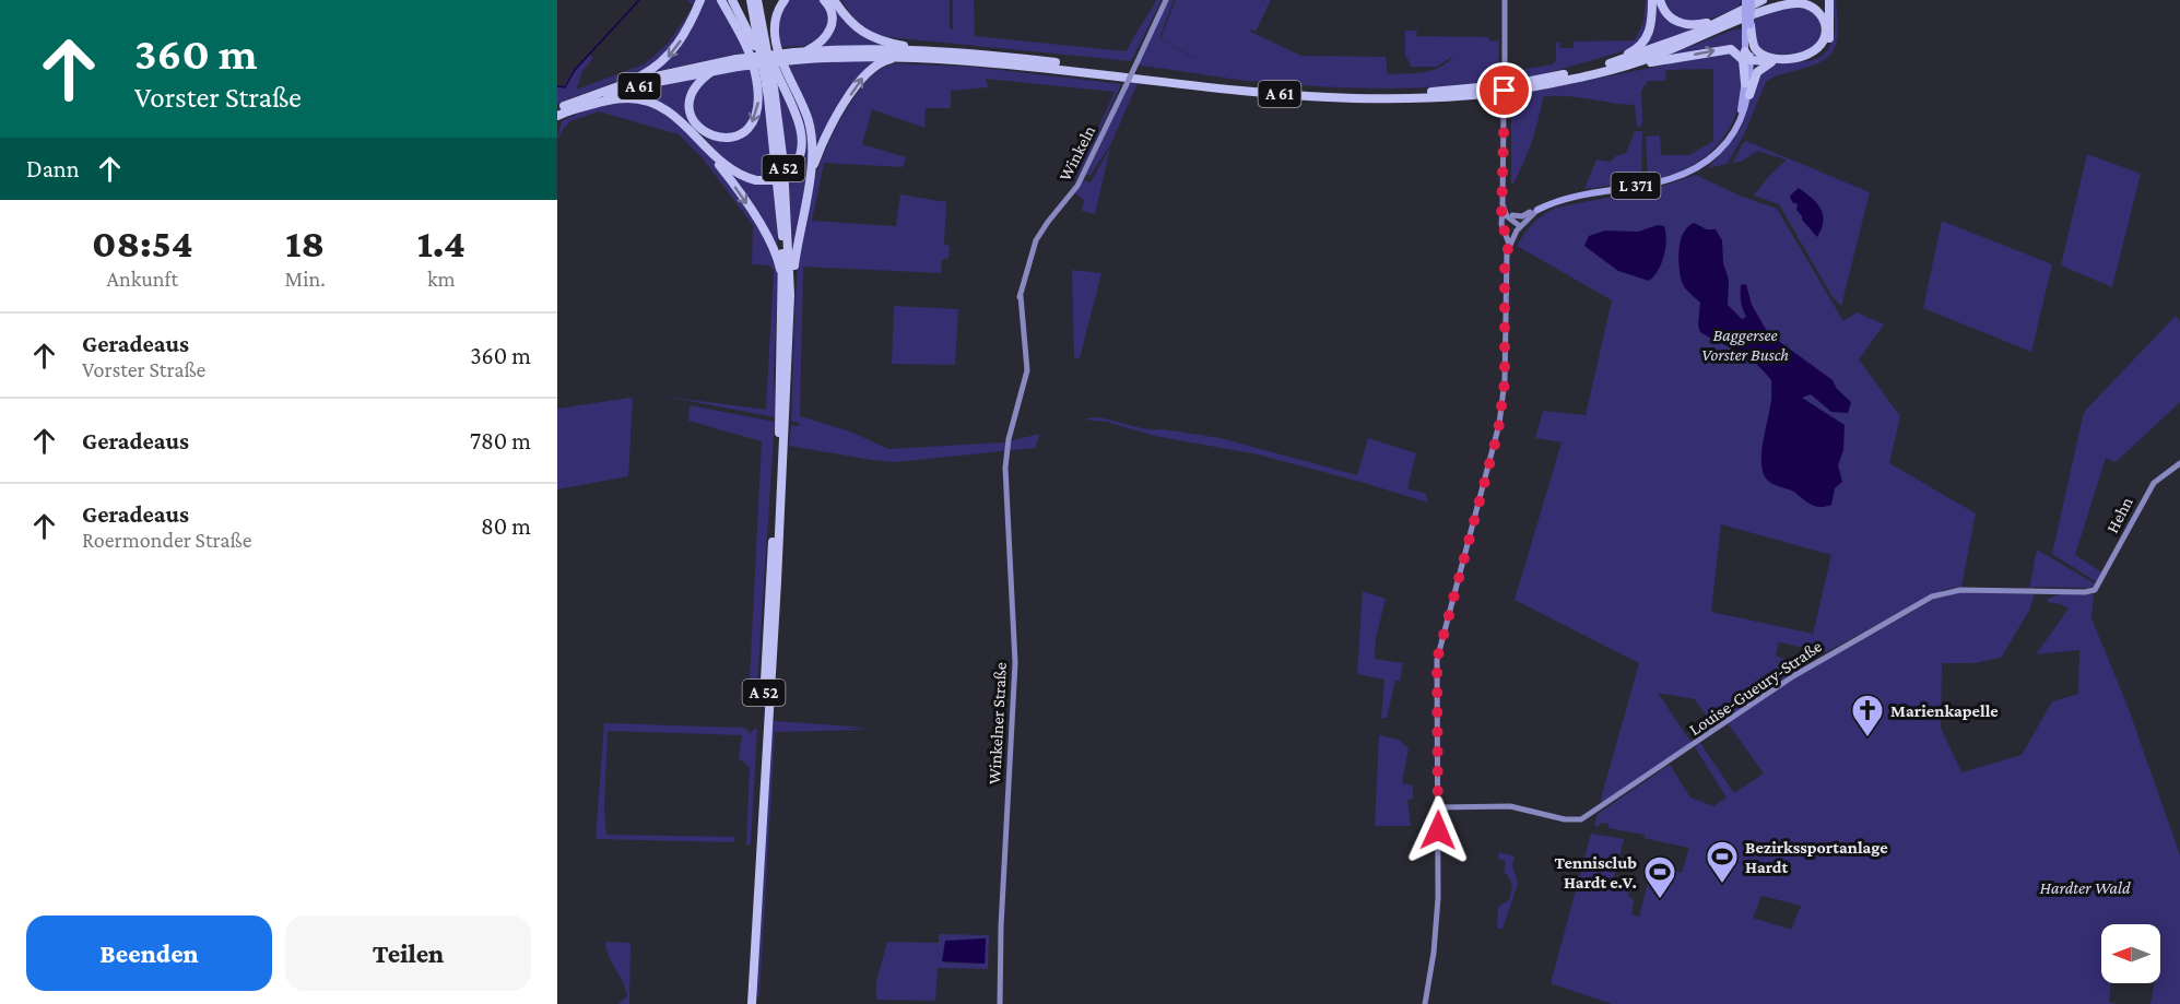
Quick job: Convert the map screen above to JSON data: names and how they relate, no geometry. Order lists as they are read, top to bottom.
{
  "streets": {
    "highway": ["A 61", "A 52"],
    "main road": ["L 371"],
    "street": [
      "Winkeln",
      "Hehn",
      "Louise-Gueury-Straße",
      "Winkelner Straße"
    ]
  },
  "crossings": [
    ["A 61", "L 371"],
    ["Winkeln", "Winkelner Straße"],
    ["L 371", "Louise-Gueury-Straße"],
    ["Hehn", "Louise-Gueury-Straße"]
  ],
  "parks": ["Baggersee Vorster Busch", "Hardter Wald"],
  "places": {
    "church": ["Marienkapelle"],
    "sports": ["Bezirkssportanlage Hardt", "Tennisclub Hardt e.V."]
  },
  "north": "left",
  "page": {
    "turn": ["360 m", "Vorster Straße"],
    "then": "Dann",
    "eta": [
      "08:54",
      "Ankunft",
      "18",
      "Min.",
      "1.4",
      "km"
    ],
    "list": [
      {
        "name": "Geradeaus",
        "note": "Vorster Straße",
        "value": "360 m"
      },
      {
        "name": "Geradeaus",
        "value": "780 m"
      },
      {
        "name": "Geradeaus",
        "note": "Roermonder Straße",
        "value": "80 m"
      }
    ],
    "buttons": ["Beenden", "Teilen"]
  }
}
